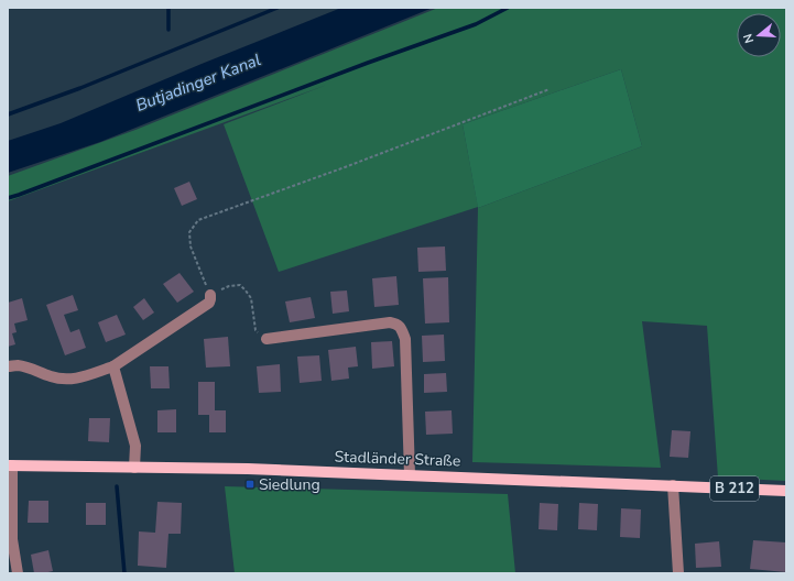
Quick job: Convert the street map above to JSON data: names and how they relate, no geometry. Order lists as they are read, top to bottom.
{
  "streets": {
    "main road": ["Stadländer Straße", "B 212"]
  },
  "water": ["Butjadinger Kanal"],
  "places": {
    "transit": ["Siedlung"]
  },
  "north": "left"
}
